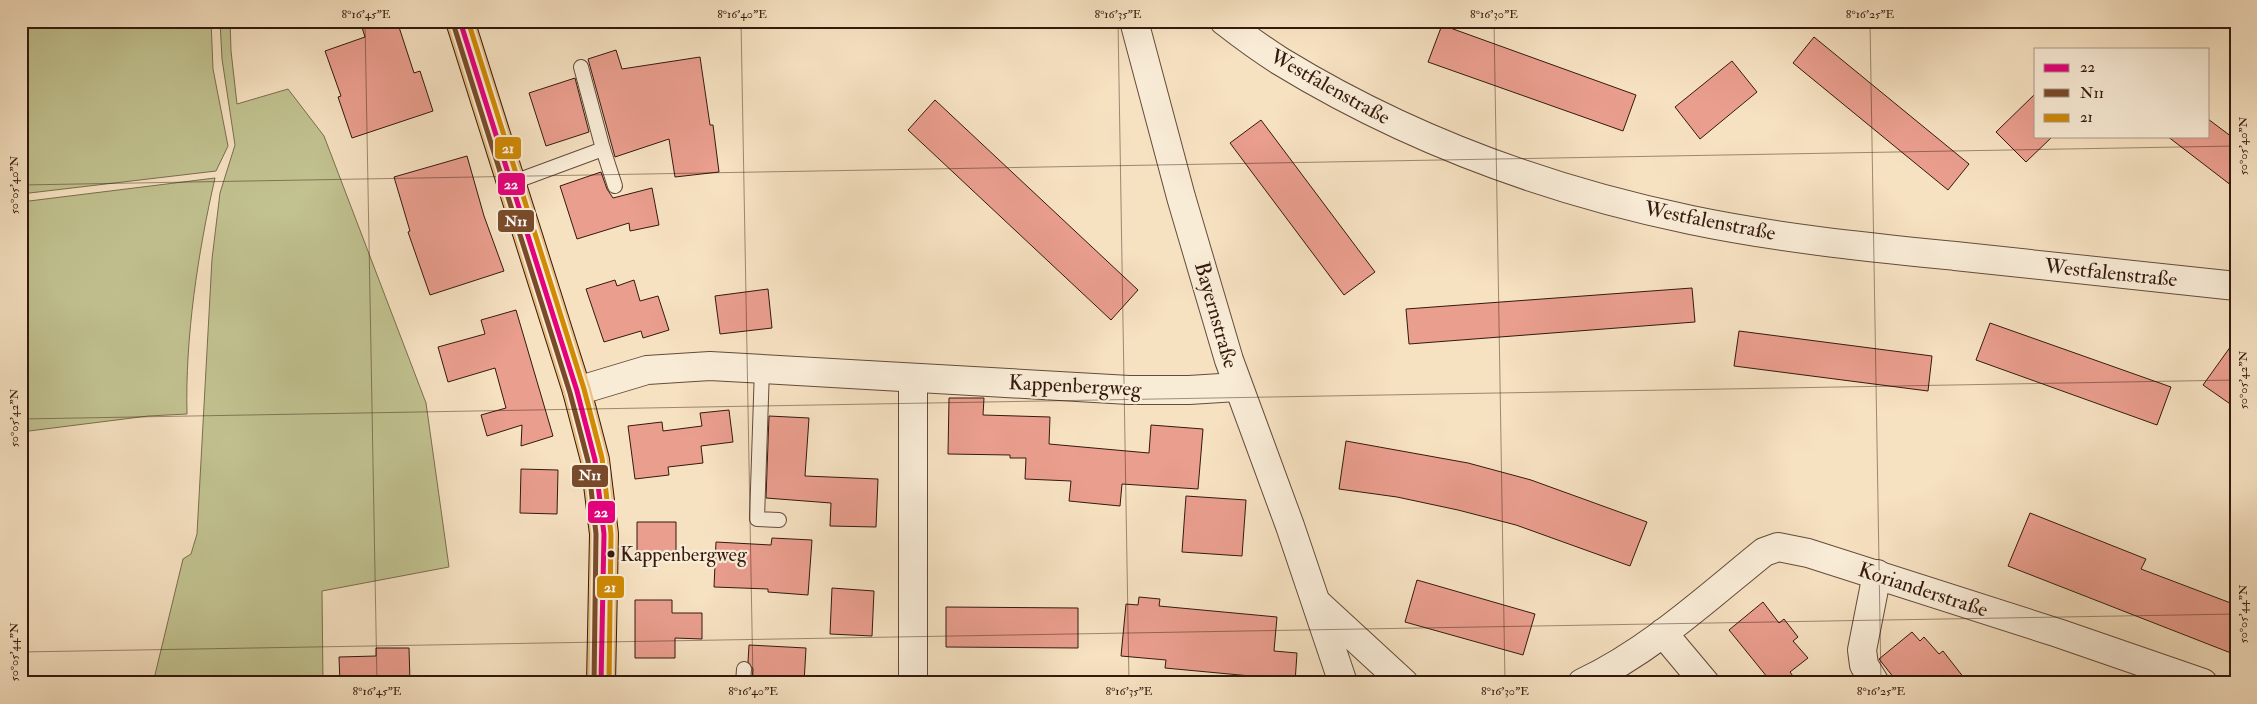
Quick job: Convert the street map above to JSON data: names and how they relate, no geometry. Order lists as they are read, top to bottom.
{
  "streets": {
    "street": [
      "Westfalenstraße",
      "Bayernstraße",
      "Kappenbergweg",
      "Korianderstraße"
    ]
  },
  "crossings": [
    ["Bayernstraße", "Kappenbergweg"]
  ],
  "places": ["Kappenbergweg"],
  "lines": ["transit line 22", "transit line 21", "transit line N11"],
  "legend": ["22", "N11", "21"],
  "coordinates": [
    "8°16'45\"E",
    "8°16'40\"E",
    "8°16'35\"E",
    "8°16'30\"E",
    "8°16'25\"E",
    "50°05'40\"N",
    "50°05'42\"N",
    "50°05'44\"N"
  ]
}
